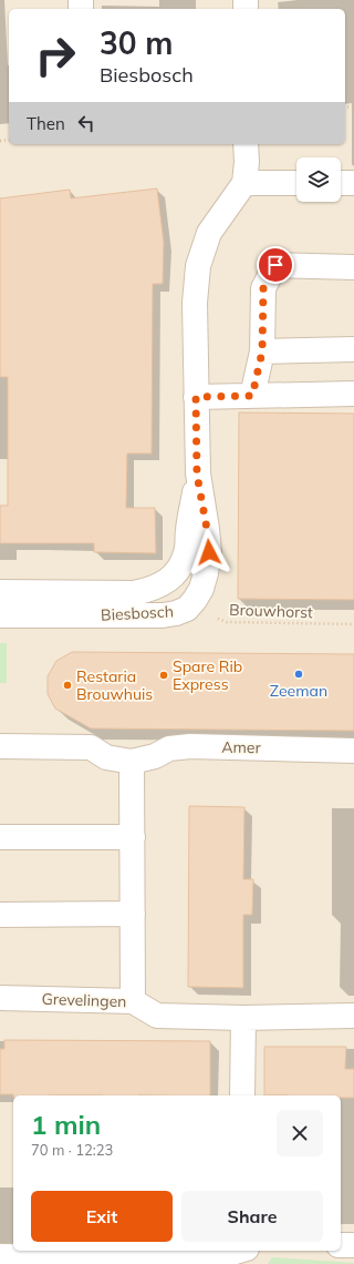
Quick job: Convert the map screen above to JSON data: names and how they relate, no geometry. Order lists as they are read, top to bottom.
{
  "streets": {
    "street": ["Biesbosch", "Amer", "Grevelingen"],
    "path": ["Brouwhorst"]
  },
  "crossings": [
    ["Brouwhorst", "Biesbosch"]
  ],
  "places": ["Zeeman", "Spare Rib Express", "Restaria Brouwhuis"],
  "page": {
    "turn": ["30 m", "Biesbosch"],
    "then": "Then",
    "heading": ["1 min", "70 m · 12:23"],
    "buttons": ["Exit", "Share"]
  }
}
